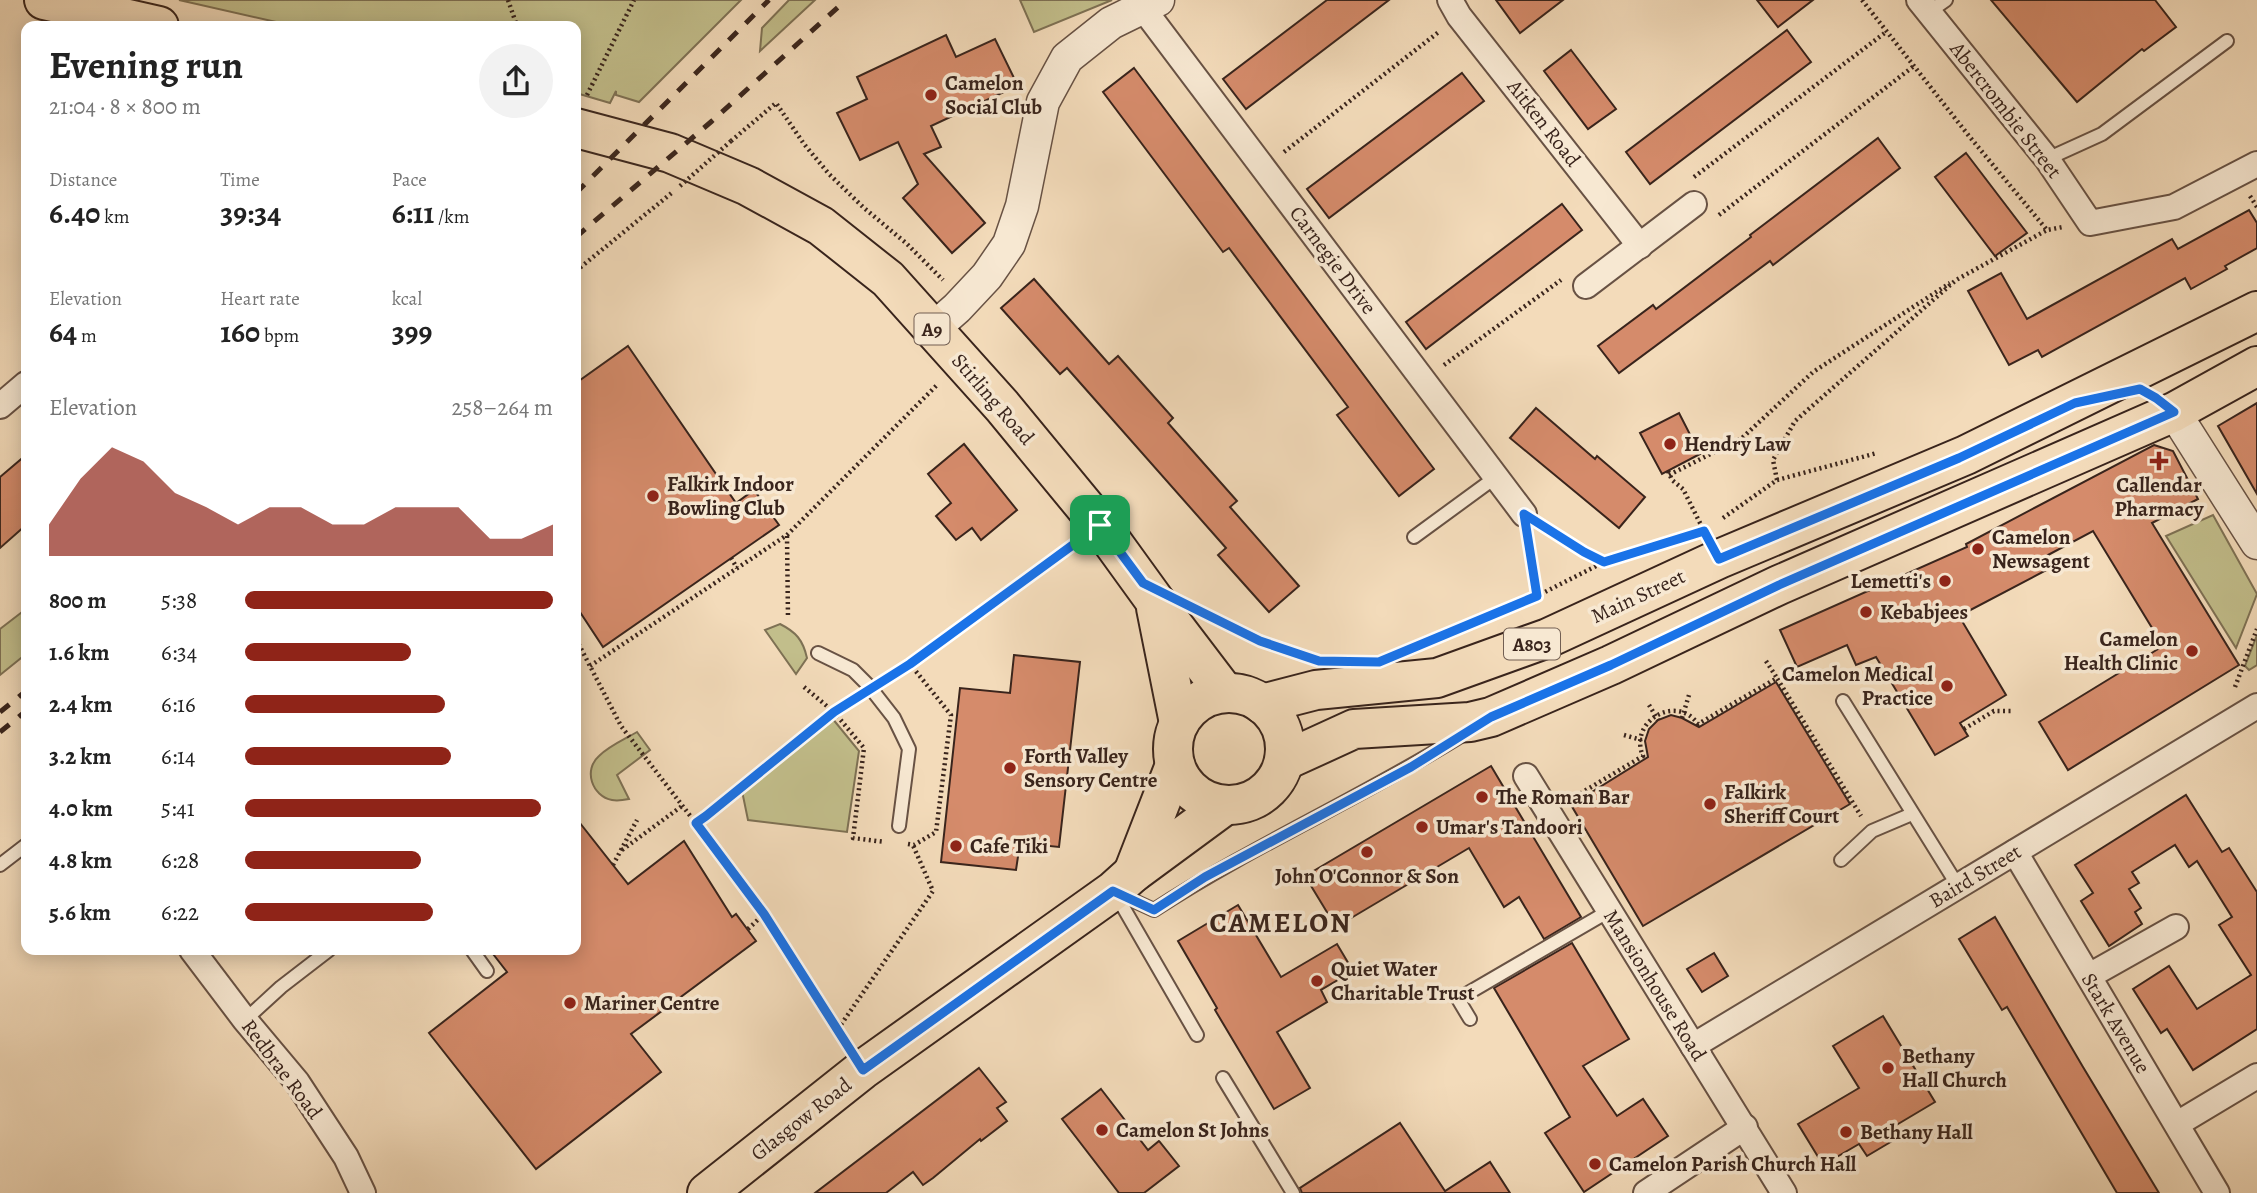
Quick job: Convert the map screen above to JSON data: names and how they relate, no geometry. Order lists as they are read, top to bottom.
{
  "streets": {
    "main road": [
      "A9",
      "Stirling Road",
      "Main Street",
      "A803",
      "Glasgow Road"
    ],
    "street": [
      "Abercrombie Street",
      "Aitken Road",
      "Carnegie Drive",
      "Baird Street",
      "Mansionhouse Road",
      "Stark Avenue",
      "Redbrae Road"
    ]
  },
  "crossings": [
    ["Stirling Road", "Main Street"],
    ["Stirling Road", "A803"],
    ["Stirling Road", "Glasgow Road"],
    ["Main Street", "A803"],
    ["Main Street", "Glasgow Road"],
    ["A803", "Glasgow Road"],
    ["Baird Street", "Mansionhouse Road"],
    ["Baird Street", "Stark Avenue"]
  ],
  "districts": ["CAMELON"],
  "places": {
    "other": [
      "Camelon Social Club",
      "Hendry Law",
      "Falkirk Indoor Bowling Club",
      "Camelon Newsagent",
      "Lemetti's",
      "Kebabjees",
      "Camelon Health Clinic",
      "Camelon Medical Practice",
      "Forth Valley Sensory Centre",
      "The Roman Bar",
      "Falkirk Sheriff Court",
      "Umar's Tandoori",
      "Cafe Tiki",
      "John O'Connor & Son",
      "Quiet Water Charitable Trust",
      "Mariner Centre",
      "Bethany Hall Church",
      "Camelon St Johns",
      "Bethany Hall",
      "Camelon Parish Church Hall"
    ],
    "health": ["Callendar Pharmacy"]
  },
  "page": {
    "heading": ["Evening run", "21:04 · 8 × 800 m"],
    "stats": [
      ["Distance", "6.40 km"],
      ["Time", "39:34"],
      ["Pace", "6:11 /km"],
      ["Elevation", "64 m"],
      ["Heart rate", "160 bpm"],
      ["kcal", "399"]
    ],
    "chart": ["Elevation", "258–264 m"],
    "list": [
      {
        "name": "800 m",
        "note": "5:38"
      },
      {
        "name": "1.6 km",
        "note": "6:34"
      },
      {
        "name": "2.4 km",
        "note": "6:16"
      },
      {
        "name": "3.2 km",
        "note": "6:14"
      },
      {
        "name": "4.0 km",
        "note": "5:41"
      },
      {
        "name": "4.8 km",
        "note": "6:28"
      },
      {
        "name": "5.6 km",
        "note": "6:22"
      }
    ]
  }
}
